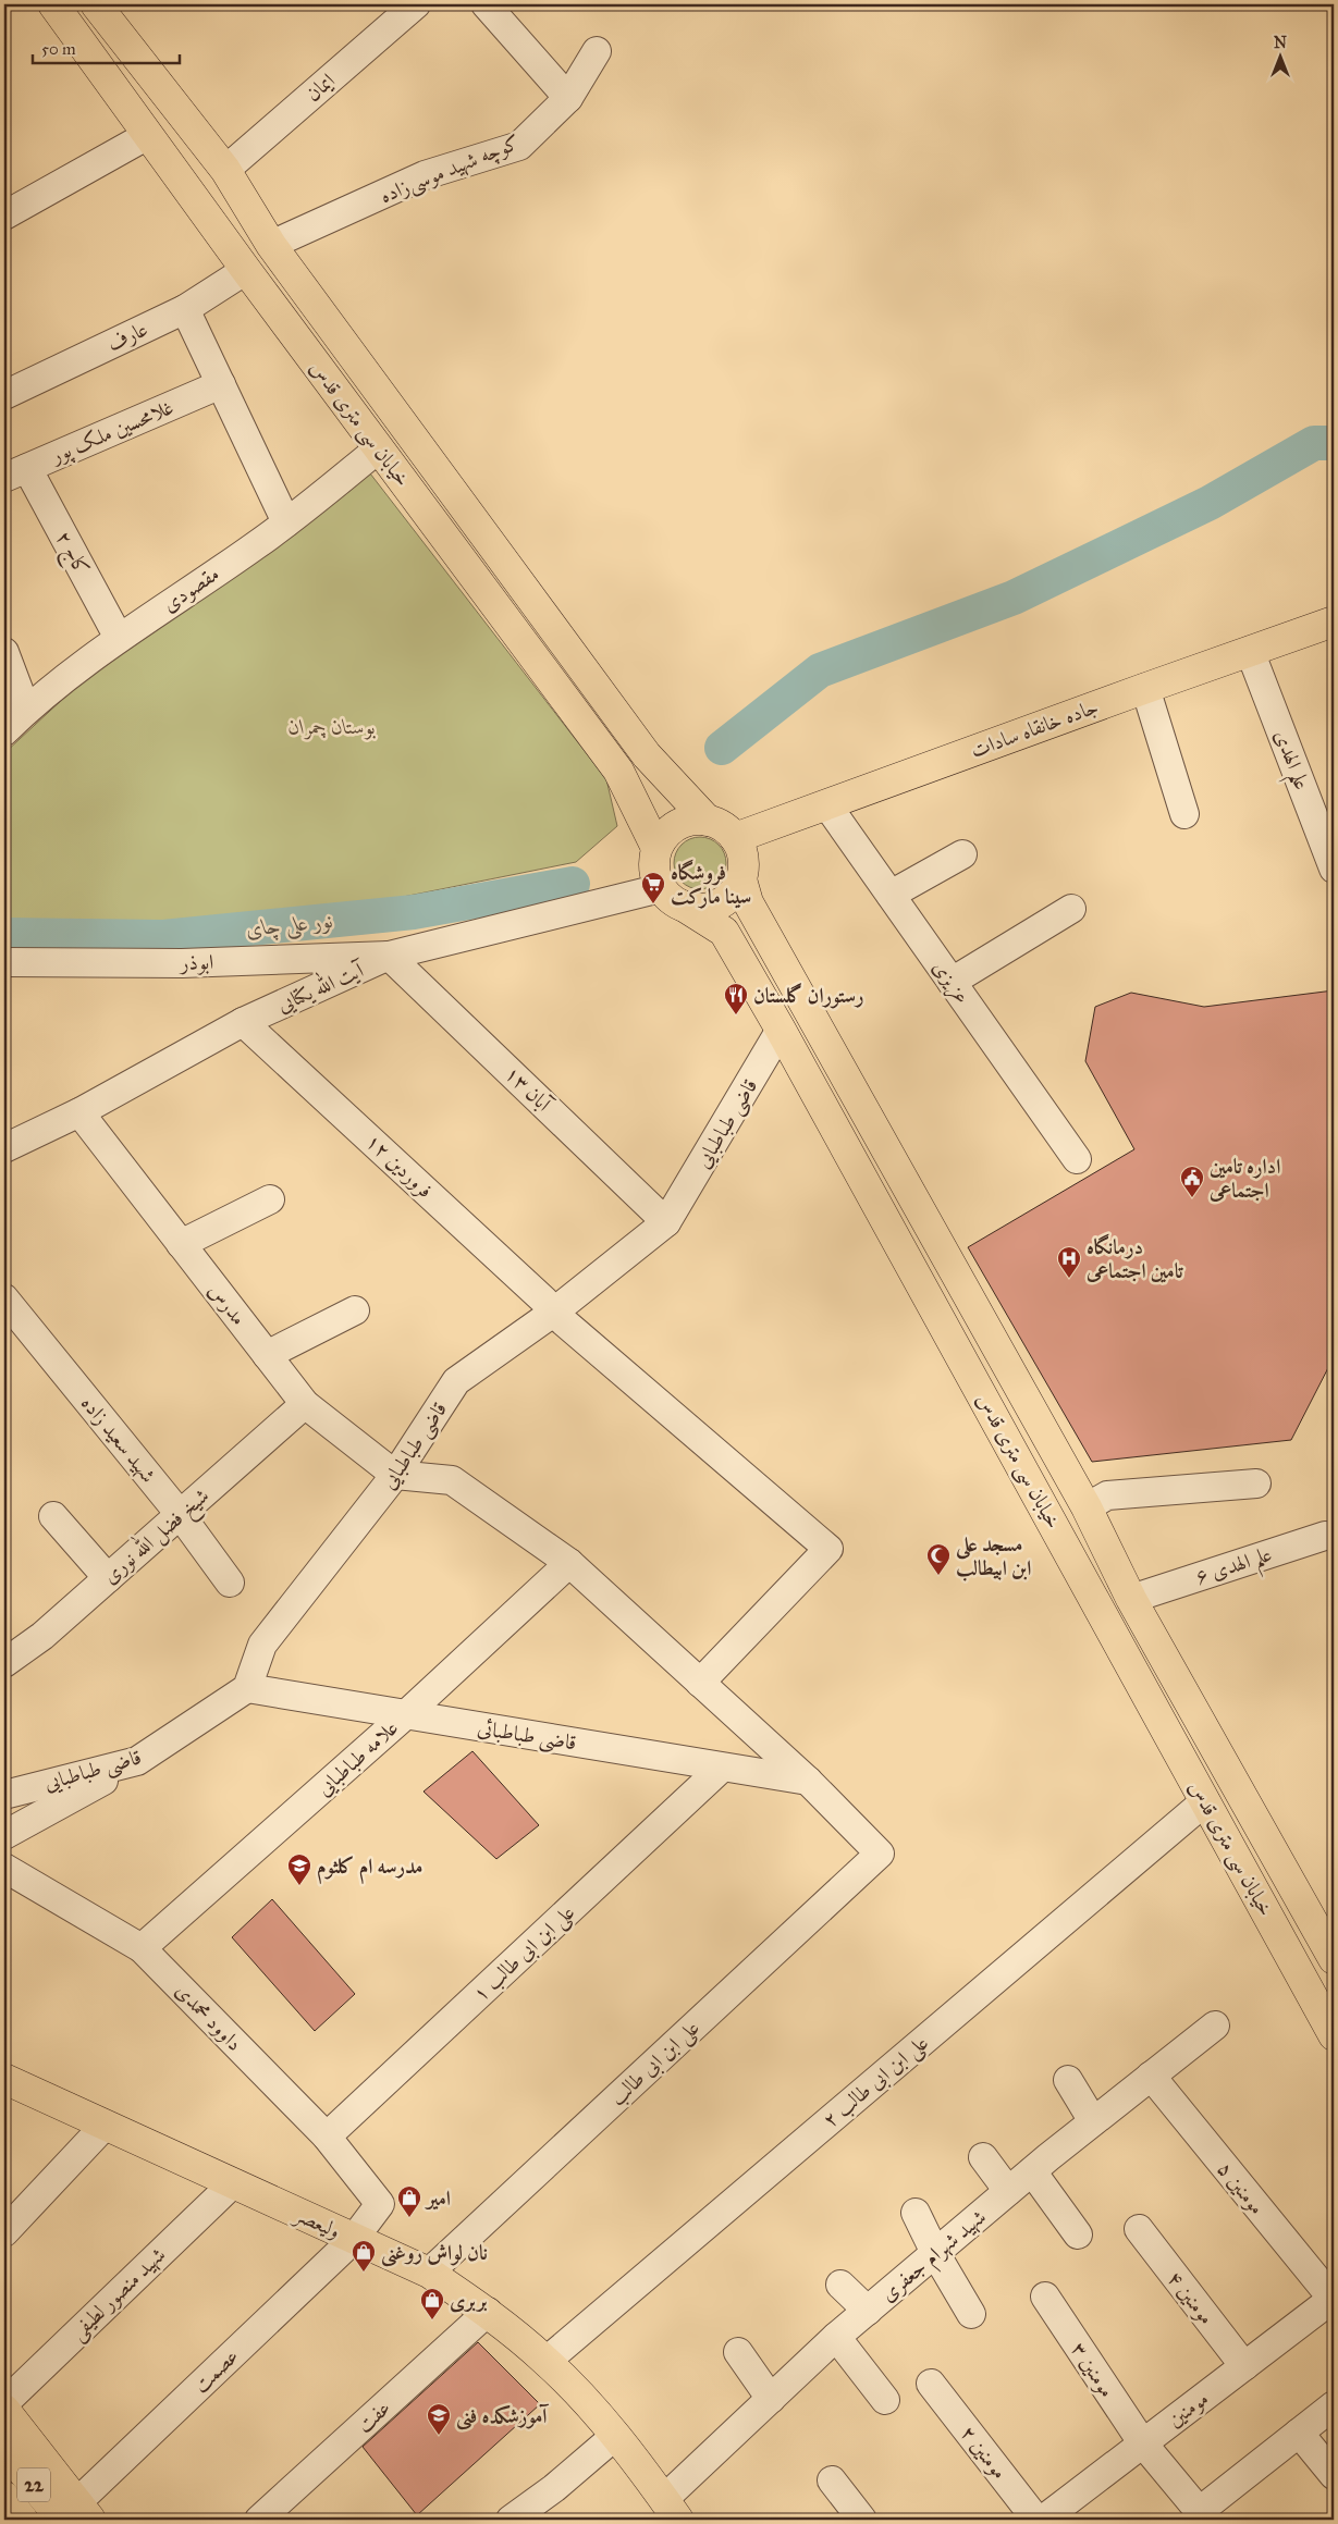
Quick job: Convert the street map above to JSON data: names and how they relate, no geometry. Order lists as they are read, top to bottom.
{
  "streets": {
    "main road": [
      "خیابان سی متری قدس",
      "جاده خانقاه سادات",
      "ولیعصر",
      "22"
    ],
    "street": [
      "ایمان",
      "کوچه شهید موسی‌زاده",
      "عارف",
      "غلامحسین ملک پور",
      "کاج ۲",
      "مقصودی",
      "علم الهدی",
      "ابوذر",
      "عزیزی",
      "آیت الله یکتایی",
      "۱۳ آبان",
      "قاضی طباطبایی",
      "۱۲ فروردین",
      "مدرس",
      "شهید سعید زاده",
      "شیخ فضل الله نوری",
      "علم الهدی ۶",
      "قاضی طباطبائی",
      "علامه طباطبایی",
      "علی ابن ابی طالب ۱",
      "داوود محمدی",
      "علی ابن ابی طالب",
      "علی ابن ابی طالب ۲",
      "۵ مومنین",
      "شهید شهرام جعفری",
      "شهید منصور لطیفی",
      "مومنین ۴",
      "مومنین ۳",
      "عصمت",
      "مومنین",
      "عفت",
      "مومنین ۲"
    ]
  },
  "crossings": [
    ["ایمان", "خیابان سی متری قدس"],
    ["کوچه شهید موسی‌زاده", "خیابان سی متری قدس"],
    ["عارف", "خیابان سی متری قدس"],
    ["خیابان سی متری قدس", "مقصودی"],
    ["خیابان سی متری قدس", "جاده خانقاه سادات"],
    ["خیابان سی متری قدس", "آیت الله یکتایی"],
    ["خیابان سی متری قدس", "قاضی طباطبایی"],
    ["خیابان سی متری قدس", "علم الهدی ۶"],
    ["خیابان سی متری قدس", "علی ابن ابی طالب ۲"],
    ["غلامحسین ملک پور", "کاج ۲"],
    ["کاج ۲", "مقصودی"],
    ["جاده خانقاه سادات", "علم الهدی"],
    ["جاده خانقاه سادات", "عزیزی"],
    ["جاده خانقاه سادات", "آیت الله یکتایی"],
    ["ابوذر", "آیت الله یکتایی"],
    ["ابوذر", "۱۳ آبان"],
    ["آیت الله یکتایی", "۱۳ آبان"],
    ["آیت الله یکتایی", "۱۲ فروردین"],
    ["آیت الله یکتایی", "مدرس"],
    ["۱۳ آبان", "قاضی طباطبایی"],
    ["قاضی طباطبایی", "۱۲ فروردین"],
    ["قاضی طباطبایی", "مدرس"],
    ["قاضی طباطبایی", "قاضی طباطبائی"],
    ["مدرس", "شیخ فضل الله نوری"],
    ["شهید سعید زاده", "شیخ فضل الله نوری"],
    ["قاضی طباطبائی", "علامه طباطبایی"],
    ["قاضی طباطبائی", "علی ابن ابی طالب ۱"],
    ["قاضی طباطبائی", "علی ابن ابی طالب"],
    ["علامه طباطبایی", "داوود محمدی"],
    ["علی ابن ابی طالب ۱", "داوود محمدی"],
    ["داوود محمدی", "عصمت"],
    ["علی ابن ابی طالب", "ولیعصر"],
    ["علی ابن ابی طالب ۲", "ولیعصر"],
    ["۵ مومنین", "شهید شهرام جعفری"],
    ["۵ مومنین", "مومنین"],
    ["ولیعصر", "شهید شهرام جعفری"],
    ["ولیعصر", "شهید منصور لطیفی"],
    ["ولیعصر", "عصمت"],
    ["ولیعصر", "عفت"],
    ["مومنین ۴", "مومنین"],
    ["مومنین ۳", "مومنین"],
    ["عصمت", "22"]
  ],
  "water": ["نور علی چای"],
  "parks": ["بوستان چمران"],
  "places": {
    "supermarket": ["فروشگاه سینا مارکت"],
    "restaurant": ["رستوران گلستان"],
    "public building": ["اداره تامین اجتماعی"],
    "hospital": ["درمانگاه تامین اجتماعی"],
    "mosque": ["مسجد علی ابن ابیطالب"],
    "school or university": ["مدرسه ام کلثوم", "آموزشکده فنی"],
    "shop": ["امیر", "نان لواش روغنی", "بربری"]
  },
  "scale_bar": "50 m",
  "north": "top"
}
